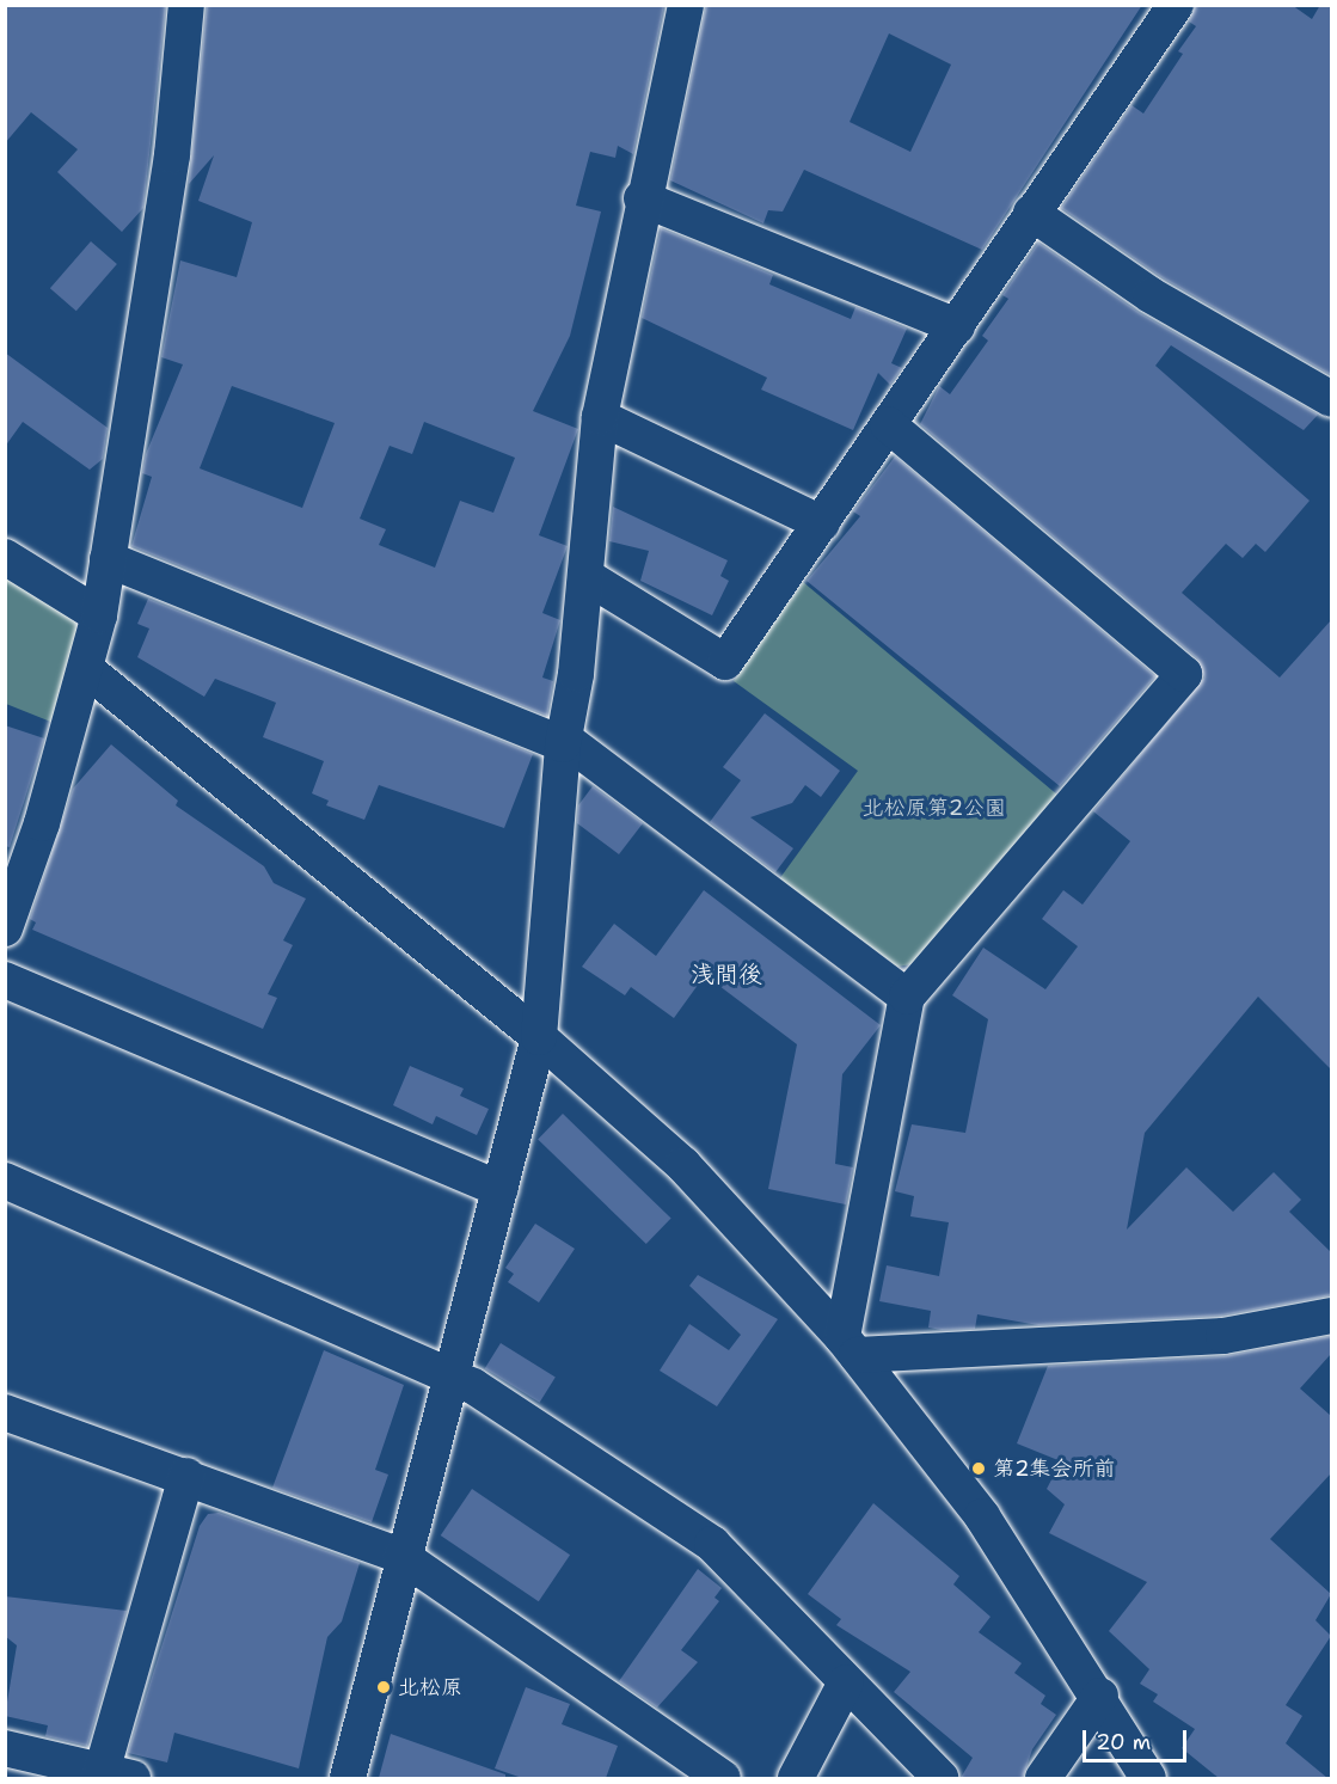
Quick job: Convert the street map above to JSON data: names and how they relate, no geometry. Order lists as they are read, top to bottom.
{
  "districts": ["浅間後"],
  "parks": ["北松原第2公園"],
  "places": ["第2集会所前", "北松原"],
  "scale_bar": "20 m"
}
